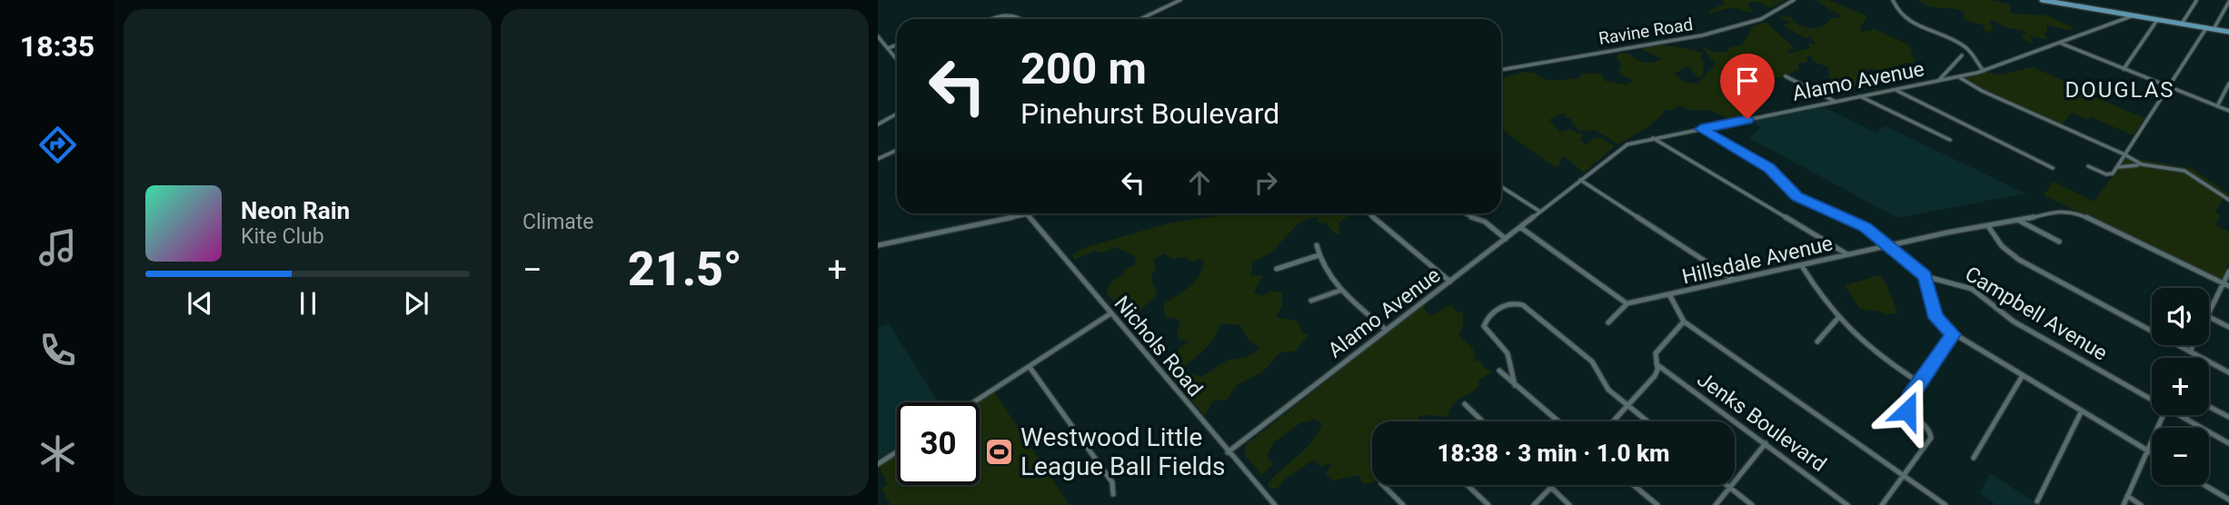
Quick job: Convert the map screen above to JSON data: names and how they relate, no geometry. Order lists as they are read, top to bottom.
{
  "streets": {
    "street": [
      "Ravine Road",
      "Alamo Avenue",
      "Hillsdale Avenue",
      "Campbell Avenue",
      "Nichols Road",
      "Jenks Boulevard"
    ]
  },
  "crossings": [
    ["Alamo Avenue", "Nichols Road"]
  ],
  "districts": ["DOUGLAS"],
  "places": {
    "sports": ["Westwood Little League Ball Fields"]
  },
  "page": {
    "tabs": "18:35",
    "tile": "Climate",
    "turn": ["200 m", "Pinehurst Boulevard"],
    "song": ["Neon Rain", "Kite Club"],
    "heat": ["−", "21.5°", "+"],
    "map_buttons": ["+", "−"],
    "limit": "30",
    "trip": "18:38 · 3 min · 1.0 km"
  }
}
